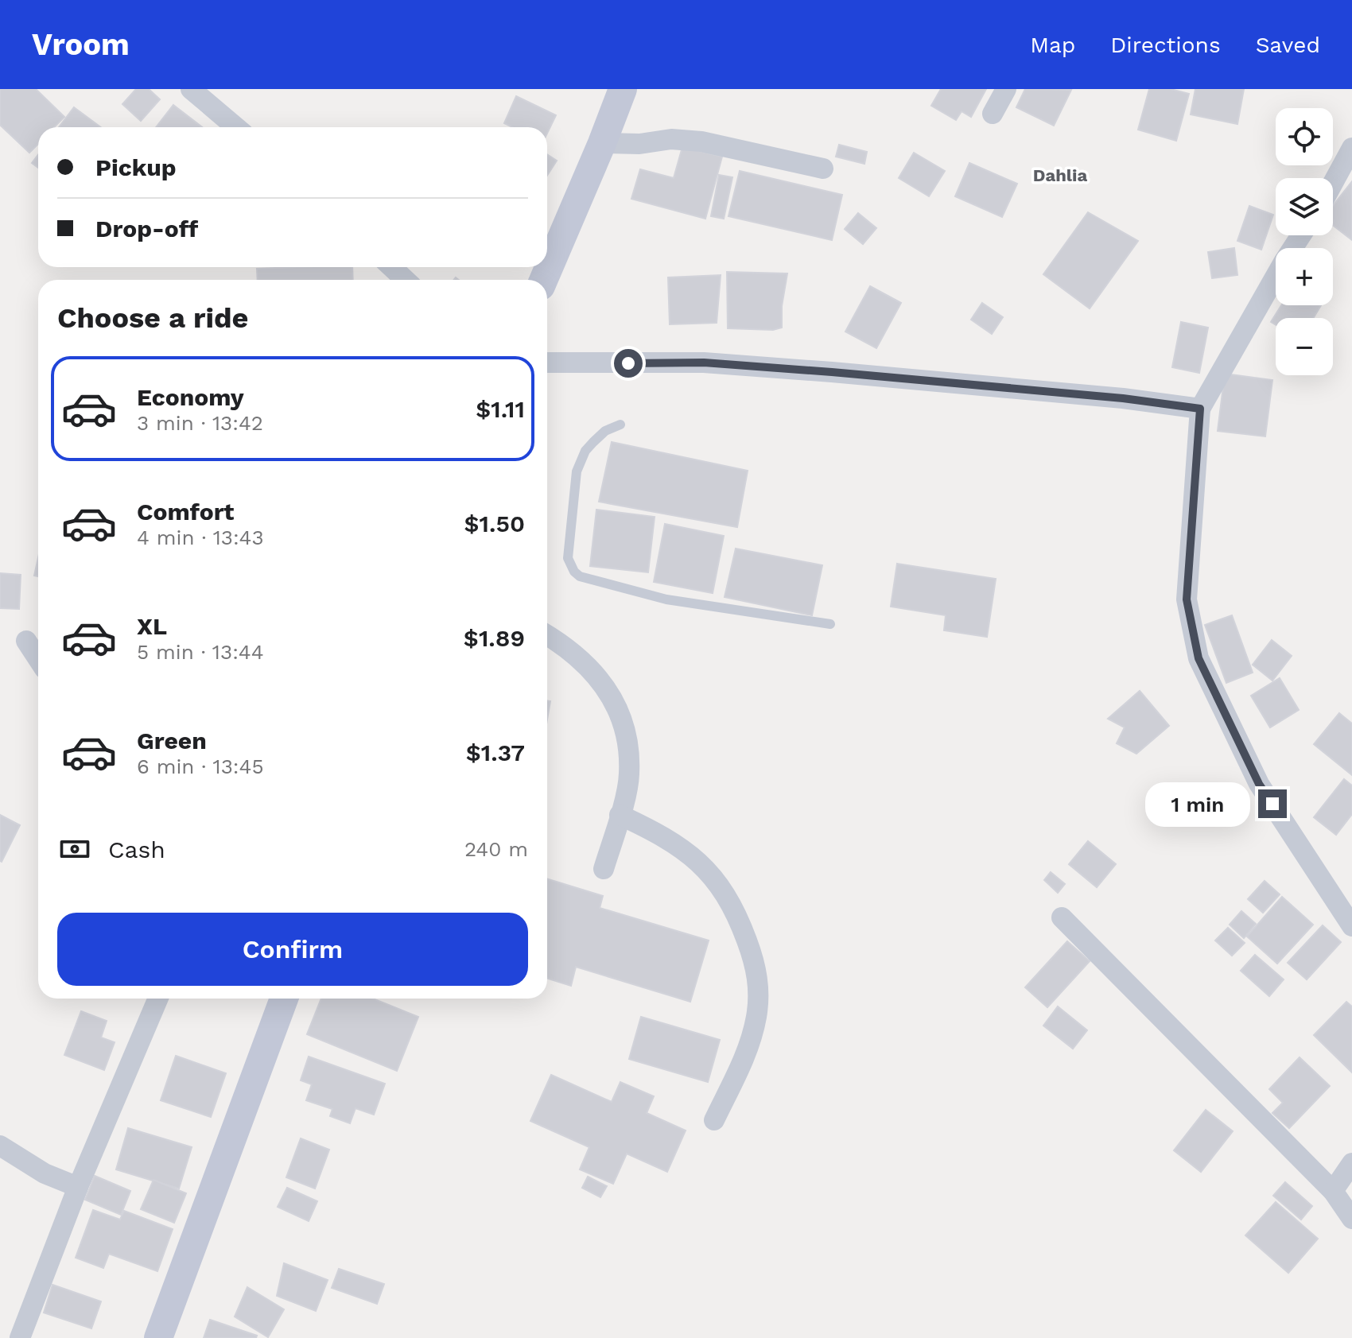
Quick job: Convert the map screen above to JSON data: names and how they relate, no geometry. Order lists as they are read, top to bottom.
{
  "districts": ["Dahlia"],
  "page": {
    "header": "Vroom",
    "nav": ["Map", "Directions", "Saved"],
    "map_buttons": ["+", "−"],
    "banner": ["Pickup", "Drop-off"],
    "heading": "Choose a ride",
    "list": [
      {
        "name": "Economy",
        "note": "3 min · 13:42",
        "value": "$1.11"
      },
      {
        "name": "Comfort",
        "note": "4 min · 13:43",
        "value": "$1.50"
      },
      {
        "name": "XL",
        "note": "5 min · 13:44",
        "value": "$1.89"
      },
      {
        "name": "Green",
        "note": "6 min · 13:45",
        "value": "$1.37"
      }
    ],
    "bubble": "1 min",
    "pay": ["Cash", "240 m"],
    "buttons": "Confirm"
  }
}
